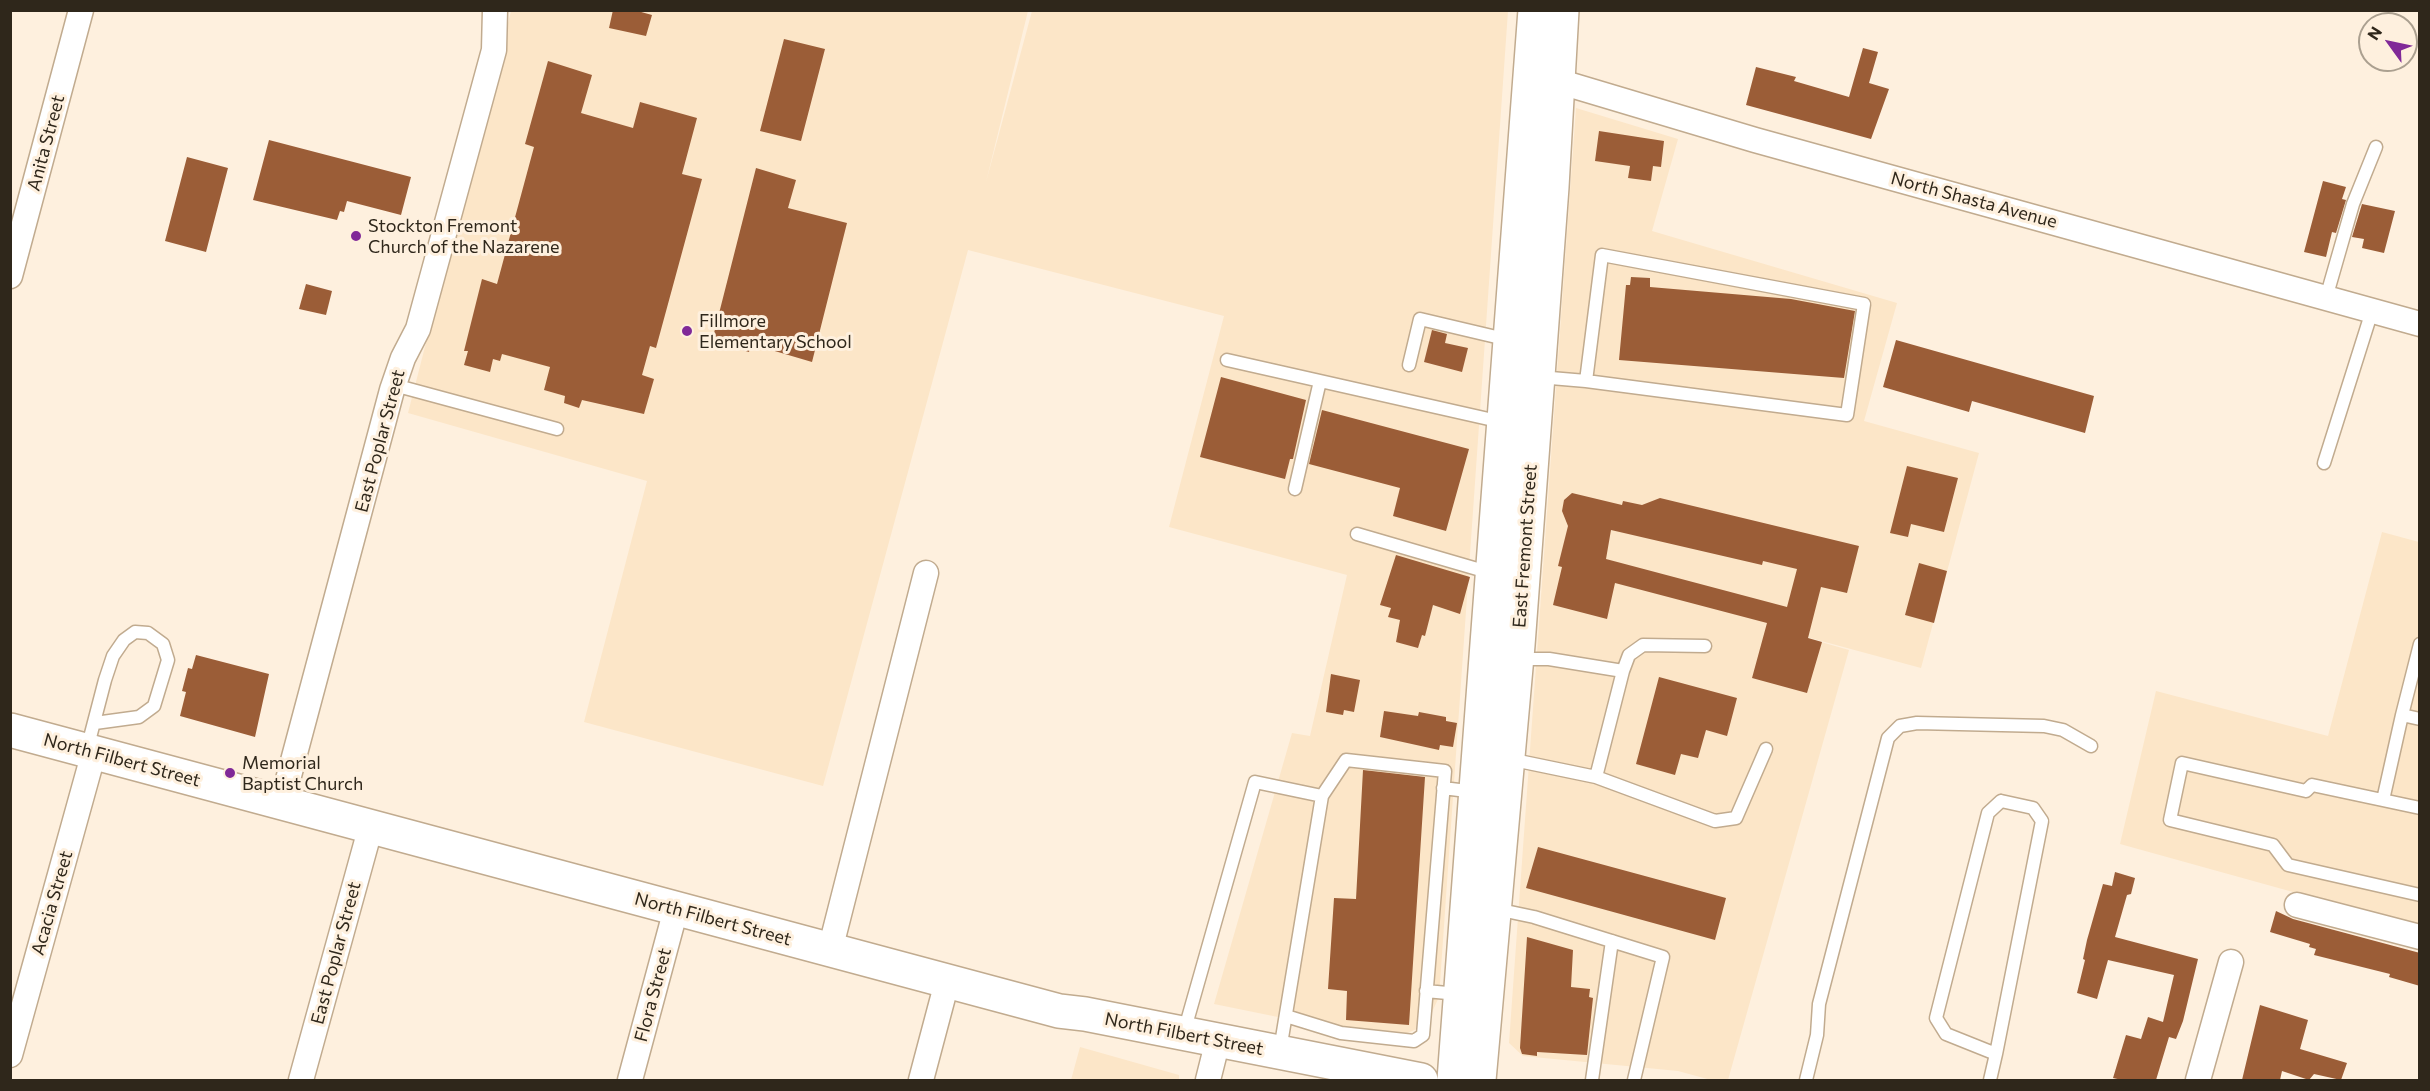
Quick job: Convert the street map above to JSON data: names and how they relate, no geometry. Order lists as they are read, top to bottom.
{
  "streets": {
    "main road": ["East Fremont Street", "North Filbert Street"],
    "street": [
      "Anita Street",
      "North Shasta Avenue",
      "East Poplar Street",
      "Acacia Street",
      "Flora Street"
    ]
  },
  "crossings": [
    ["North Shasta Avenue", "East Fremont Street"],
    ["East Poplar Street", "North Filbert Street"],
    ["North Filbert Street", "Acacia Street"],
    ["North Filbert Street", "Flora Street"]
  ],
  "places": ["Stockton Fremont Church of the Nazarene", "Fillmore Elementary School", "Memorial Baptist Church"],
  "north": "top left"
}
